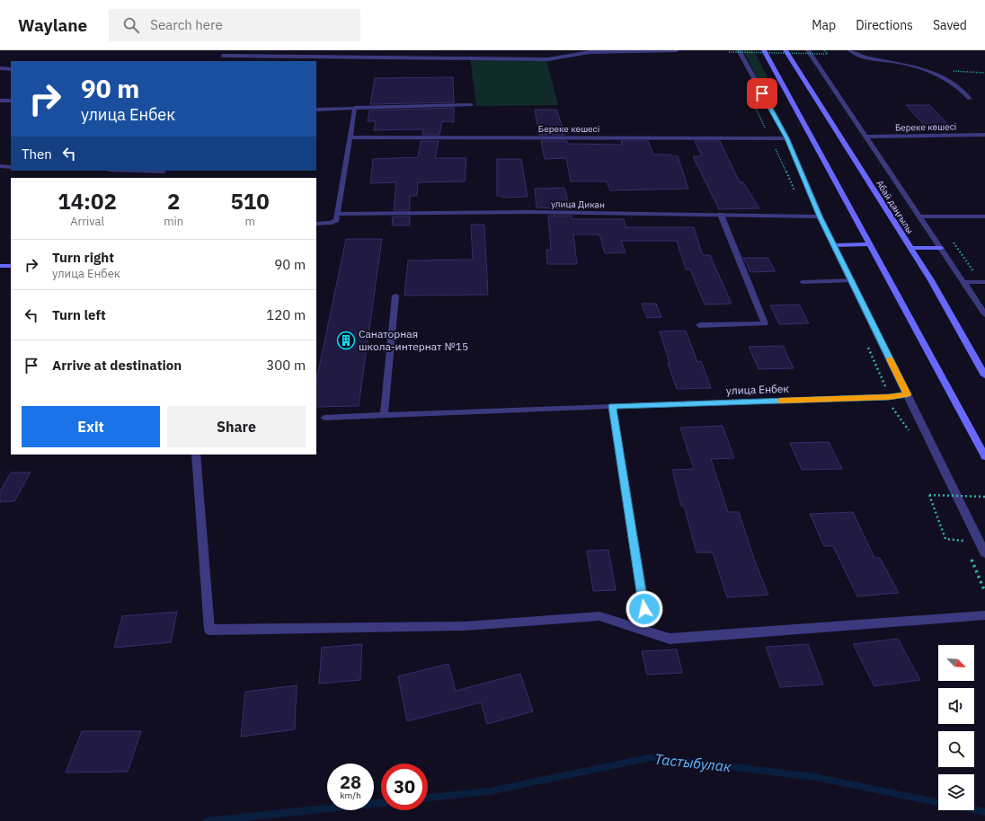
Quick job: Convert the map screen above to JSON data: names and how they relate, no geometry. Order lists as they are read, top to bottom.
{
  "streets": {
    "main road": ["Абай даңғылы"],
    "street": ["Береке көшесі", "улица Дикан", "улица Енбек"]
  },
  "water": ["Тастыбулак"],
  "places": {
    "building": ["Санаторная школа-интернат №15"]
  },
  "north": "bottom right",
  "page": {
    "header": "Waylane",
    "search": "Search here",
    "nav": ["Map", "Directions", "Saved"],
    "turn": ["90 m", "улица Енбек"],
    "then": "Then",
    "eta": [
      "14:02",
      "Arrival",
      "2",
      "min",
      "510",
      "m"
    ],
    "list": [
      {
        "name": "Turn right",
        "note": "улица Енбек",
        "value": "90 m"
      },
      {
        "name": "Turn left",
        "value": "120 m"
      },
      {
        "name": "Arrive at destination",
        "value": "300 m"
      }
    ],
    "buttons": ["Exit", "Share"],
    "speed": "28 km/h",
    "limit": "30"
  }
}
